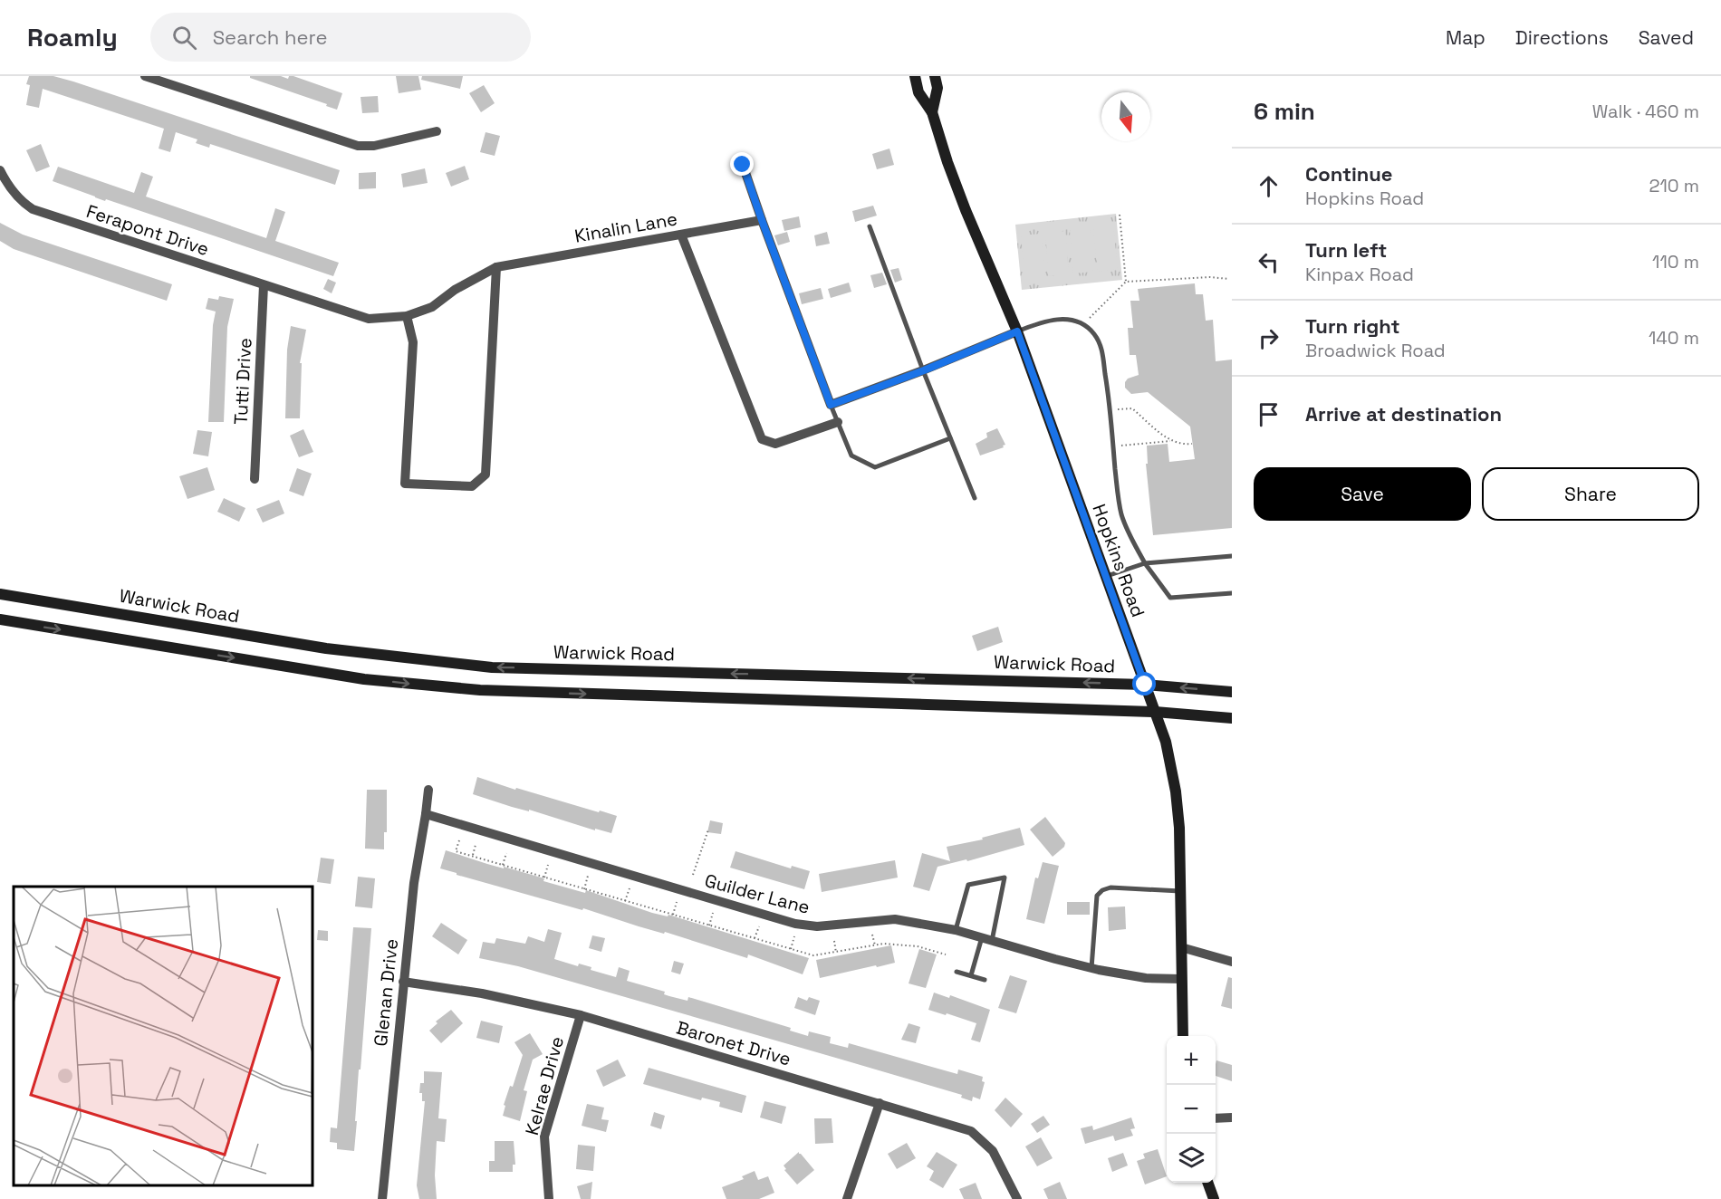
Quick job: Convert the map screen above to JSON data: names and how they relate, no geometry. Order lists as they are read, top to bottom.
{
  "streets": {
    "main road": ["Hopkins Road", "Warwick Road"],
    "street": [
      "Kinalin Lane",
      "Ferapont Drive",
      "Tutti Drive",
      "Guilder Lane",
      "Glenan Drive",
      "Baronet Drive",
      "Kelrae Drive"
    ]
  },
  "crossings": [
    ["Kinalin Lane", "Ferapont Drive"],
    ["Ferapont Drive", "Tutti Drive"],
    ["Hopkins Road", "Warwick Road"],
    ["Hopkins Road", "Guilder Lane"],
    ["Guilder Lane", "Glenan Drive"],
    ["Glenan Drive", "Baronet Drive"],
    ["Baronet Drive", "Kelrae Drive"]
  ],
  "north": "bottom",
  "page": {
    "header": "Roamly",
    "search": "Search here",
    "nav": ["Map", "Directions", "Saved"],
    "heading": ["6 min", "Walk · 460 m"],
    "list": [
      ["Continue", "Hopkins Road", "210 m"],
      ["Turn left", "Kinpax Road", "110 m"],
      ["Turn right", "Broadwick Road", "140 m"],
      "Arrive at destination"
    ],
    "buttons": ["Save", "Share"],
    "map_buttons": ["+", "−"]
  }
}
